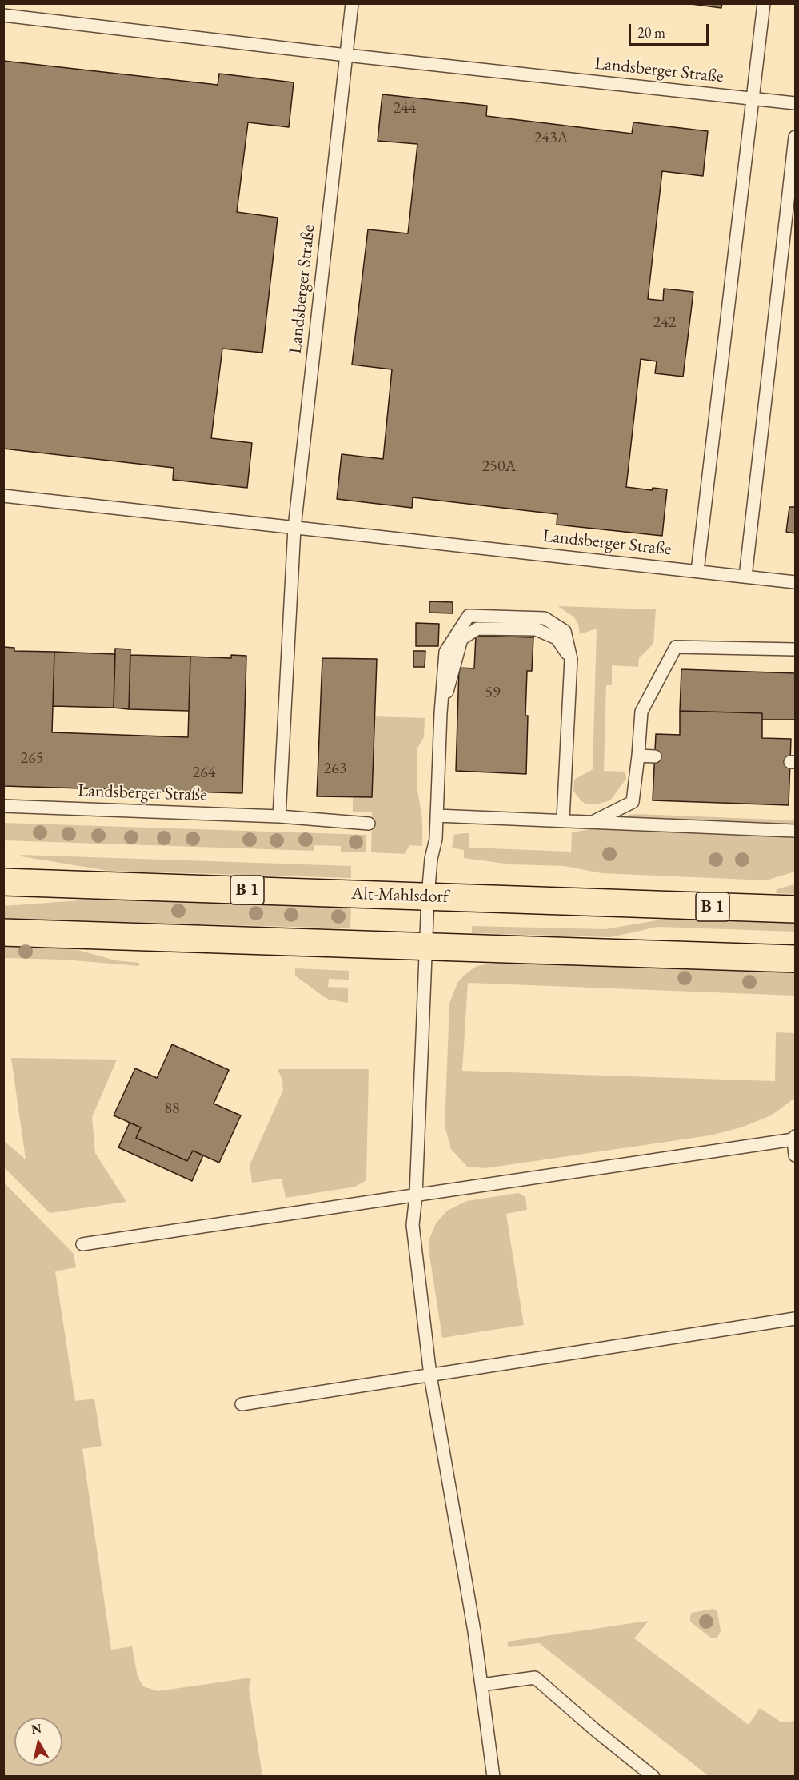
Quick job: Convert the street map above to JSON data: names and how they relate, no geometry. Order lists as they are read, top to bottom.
{
  "streets": {
    "main road": ["B 1", "Alt-Mahlsdorf"],
    "lane": ["Landsberger Straße"]
  },
  "house_numbers": [
    "244",
    "243A",
    "242",
    "250A",
    "59",
    "265",
    "263",
    "264",
    "88"
  ],
  "scale_bar": "20 m",
  "north": "top"
}
